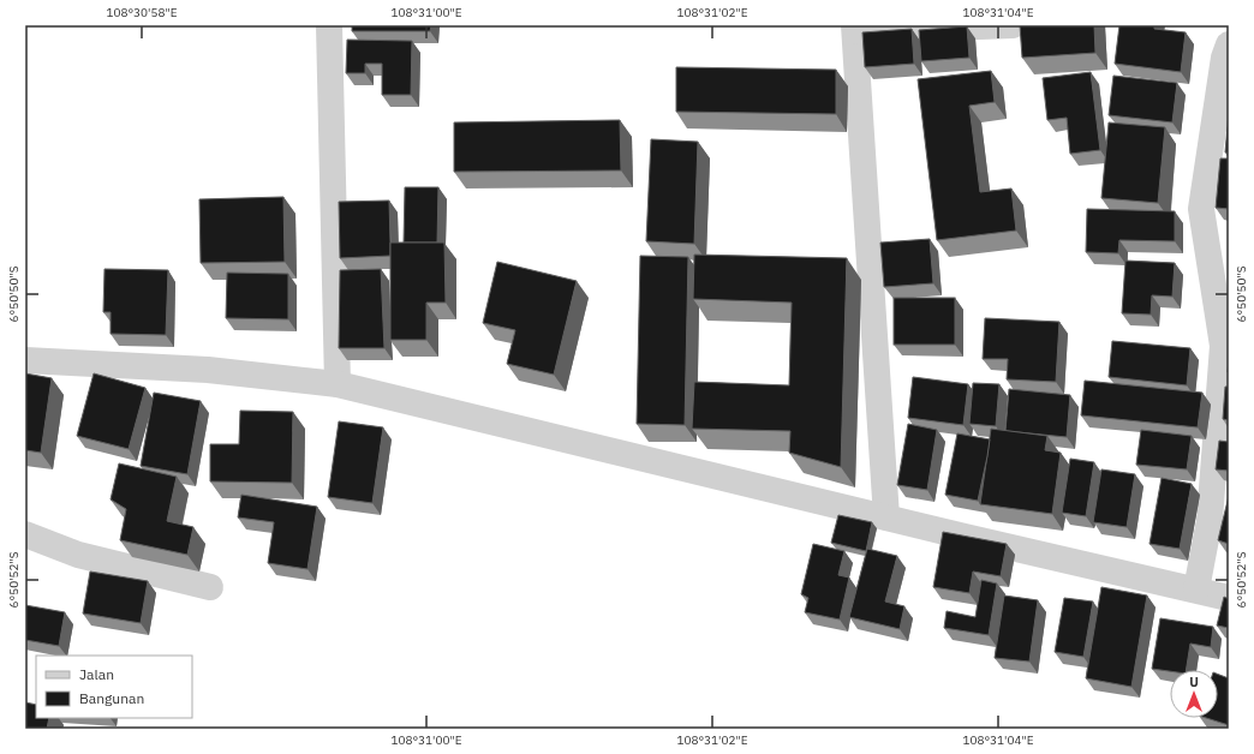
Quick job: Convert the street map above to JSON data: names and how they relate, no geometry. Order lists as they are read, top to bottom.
{
  "legend": ["Jalan", "Bangunan"],
  "north": "top",
  "coordinates": [
    "108°30'58\"E",
    "108°31'00\"E",
    "108°31'02\"E",
    "108°31'04\"E",
    "6°50'50\"S",
    "6°50'52\"S"
  ]
}
